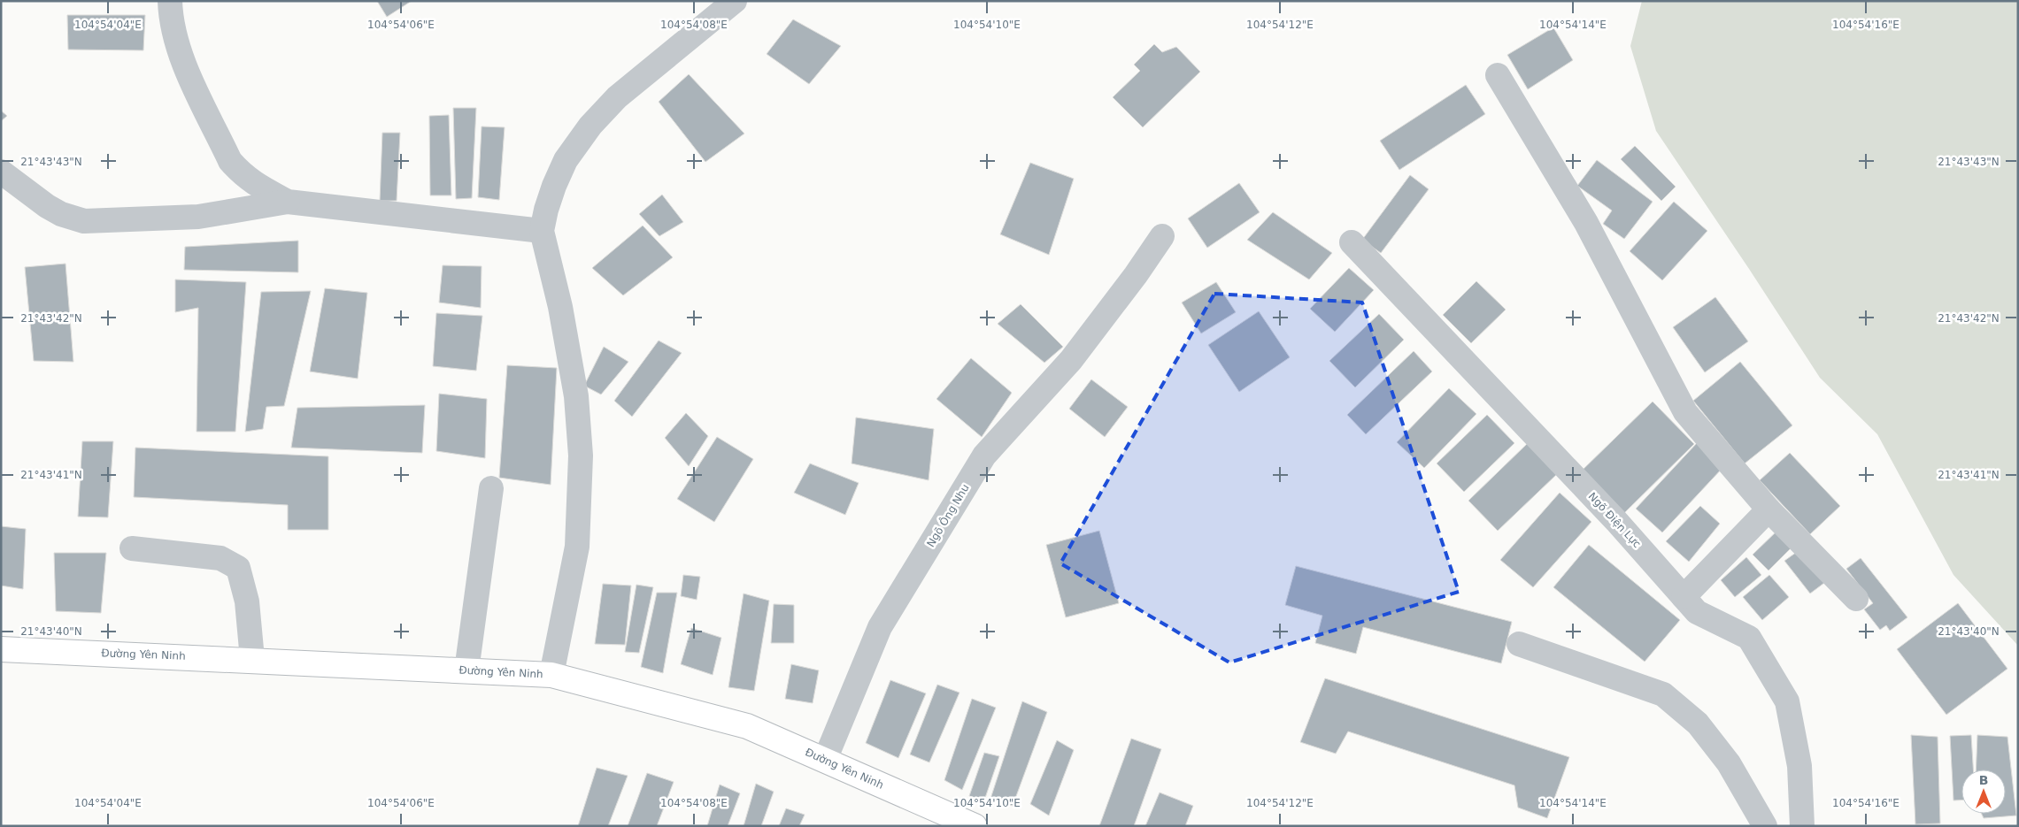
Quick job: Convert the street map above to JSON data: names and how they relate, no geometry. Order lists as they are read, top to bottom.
{
  "streets": {
    "main road": ["Đường Yên Ninh"],
    "street": ["Ngõ Ông Nhu", "Ngõ Điện Lực"]
  },
  "crossings": [
    ["Ngõ Ông Nhu", "Đường Yên Ninh"]
  ],
  "north": "top",
  "coordinates": [
    "104°54'04\"E",
    "104°54'06\"E",
    "104°54'08\"E",
    "104°54'10\"E",
    "104°54'12\"E",
    "104°54'14\"E",
    "104°54'16\"E",
    "21°43'43\"N",
    "21°43'42\"N",
    "21°43'41\"N",
    "21°43'40\"N"
  ]
}
